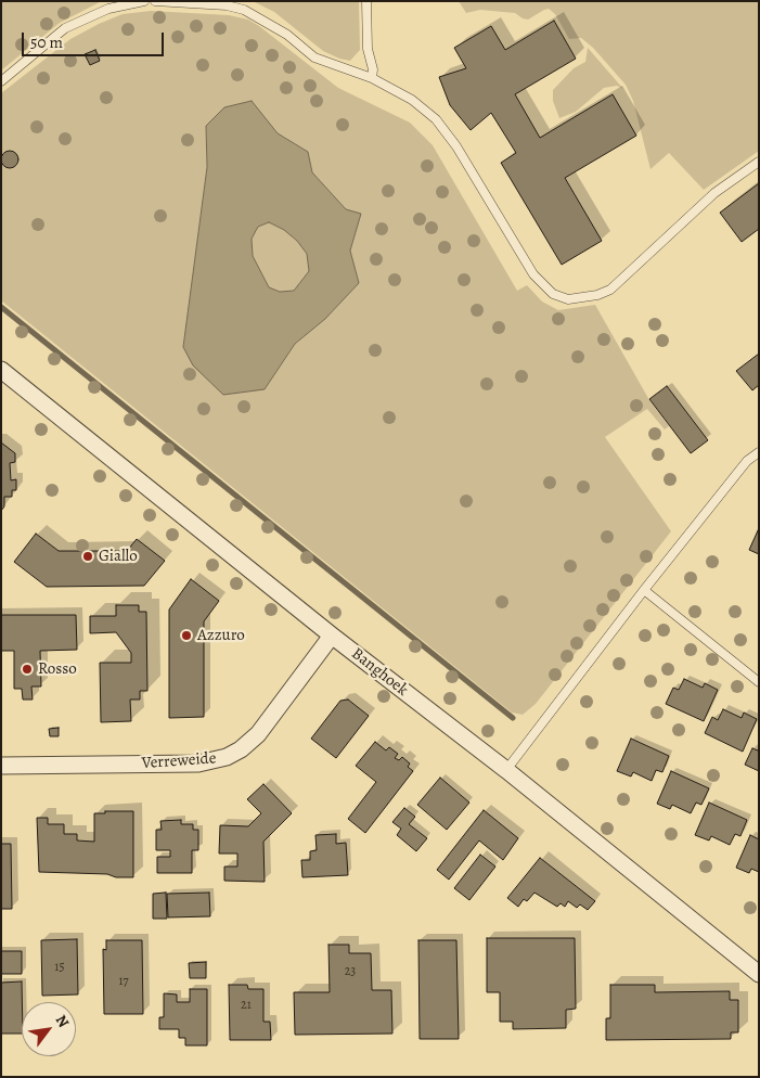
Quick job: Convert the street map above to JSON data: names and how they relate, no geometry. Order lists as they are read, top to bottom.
{
  "streets": {
    "street": ["Banghoek", "Verreweide"]
  },
  "crossings": [
    ["Banghoek", "Verreweide"]
  ],
  "places": ["Giallo", "Azzuro", "Rosso"],
  "house_numbers": [
    "15",
    "23",
    "17",
    "21"
  ],
  "scale_bar": "50 m",
  "north": "top right"
}
